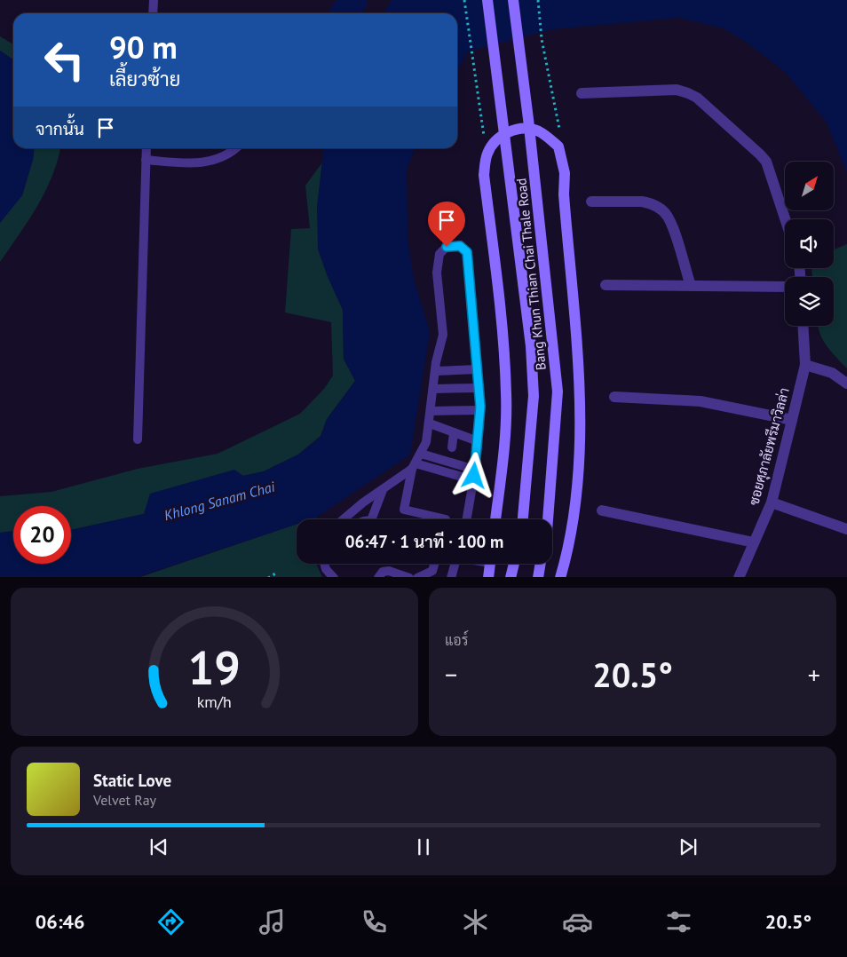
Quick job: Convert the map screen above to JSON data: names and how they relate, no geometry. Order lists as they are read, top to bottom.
{
  "streets": {
    "main road": ["Bang Khun Thian Chai Thale Road"],
    "street": ["ซอยศุภาลัยพรีมาวิลล่า"]
  },
  "water": ["Khlong Sanam Chai"],
  "north": "top right",
  "page": {
    "turn": ["90 m", "เลี้ยวซ้าย"],
    "then": "จากนั้น",
    "limit": "20",
    "trip": "06:47 · 1 นาที · 100 m",
    "tile": "แอร์",
    "heat": ["−", "20.5°", "+"],
    "song": ["Static Love", "Velvet Ray"],
    "tabs": ["06:46", "20.5°"],
    "gauge": ["19", "km/h"]
  }
}
